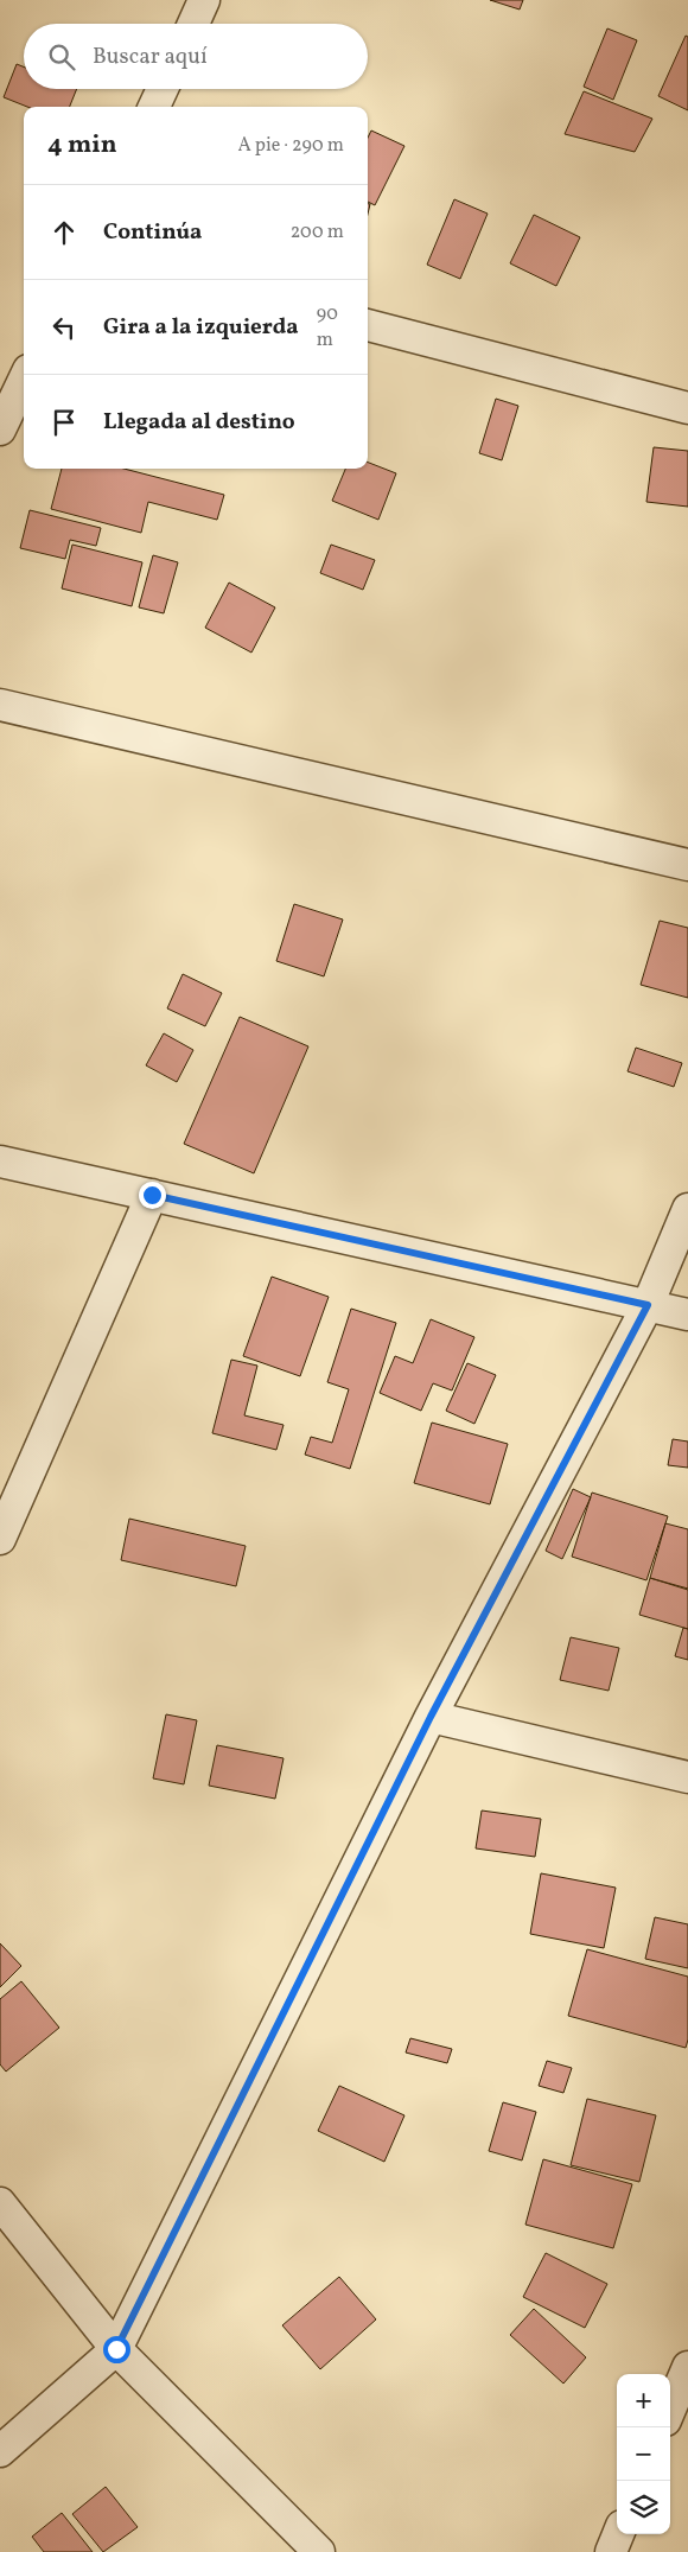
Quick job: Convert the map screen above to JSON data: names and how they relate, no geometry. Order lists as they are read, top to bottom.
{
  "page": {
    "search": "Buscar aquí",
    "heading": ["4 min", "A pie · 290 m"],
    "list": [
      ["Continúa", "200 m"],
      ["Gira a la izquierda", "90 m"],
      "Llegada al destino"
    ],
    "map_buttons": ["+", "−"]
  }
}
